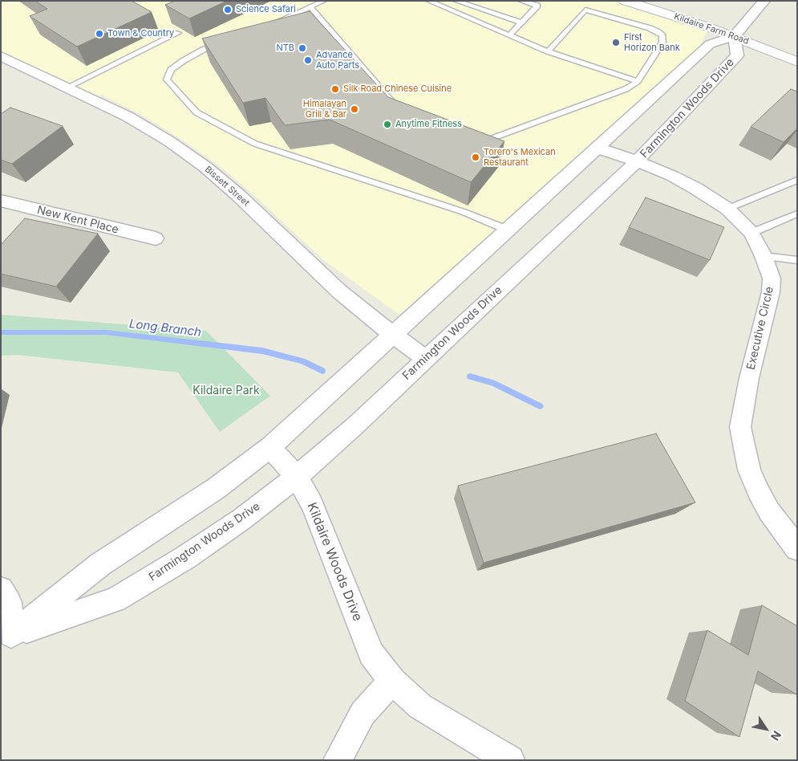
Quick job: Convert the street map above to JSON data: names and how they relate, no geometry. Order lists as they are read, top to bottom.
{
  "streets": {
    "main road": ["Kildaire Farm Road"],
    "street": [
      "Farmington Woods Drive",
      "Bissett Street",
      "New Kent Place",
      "Executive Circle",
      "Kildaire Woods Drive"
    ]
  },
  "crossings": [
    ["Kildaire Farm Road", "Farmington Woods Drive"],
    ["Farmington Woods Drive", "Bissett Street"],
    ["Farmington Woods Drive", "Executive Circle"],
    ["Farmington Woods Drive", "Kildaire Woods Drive"]
  ],
  "water": ["Long Branch"],
  "parks": ["Kildaire Park"],
  "places": [
    "Science Safari",
    "Town & Country",
    "First Horizon Bank",
    "NTB",
    "Advance Auto Parts",
    "Silk Road Chinese Cuisine",
    "Himalayan Grill & Bar",
    "Anytime Fitness",
    "Torero's Mexican Restaurant"
  ],
  "north": "bottom right"
}
